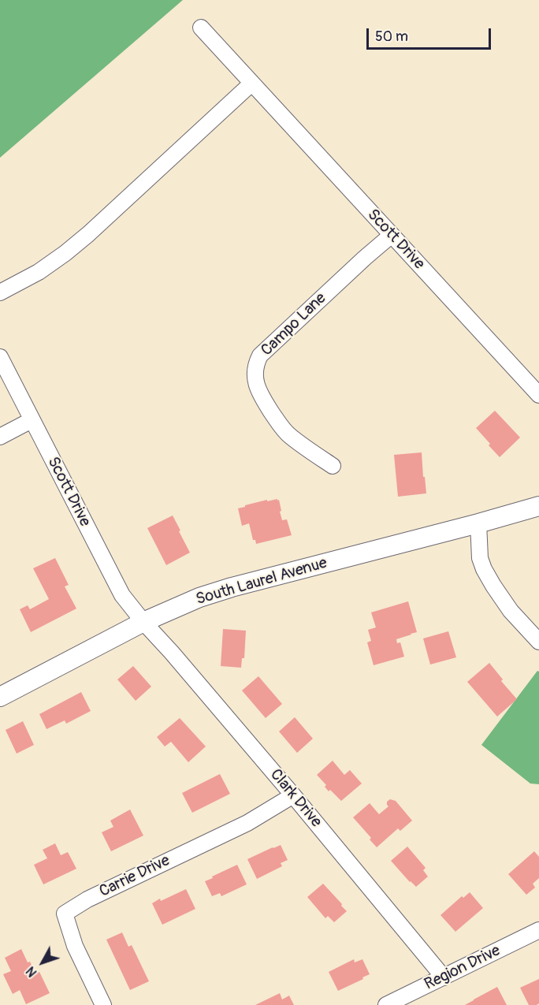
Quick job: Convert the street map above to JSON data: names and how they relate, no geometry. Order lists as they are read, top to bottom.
{
  "streets": {
    "street": [
      "Scott Drive",
      "Campo Lane",
      "South Laurel Avenue",
      "Clark Drive",
      "Carrie Drive",
      "Region Drive"
    ]
  },
  "crossings": [
    ["Scott Drive", "Campo Lane"],
    ["Scott Drive", "South Laurel Avenue"],
    ["Scott Drive", "Clark Drive"],
    ["South Laurel Avenue", "Clark Drive"],
    ["Clark Drive", "Carrie Drive"],
    ["Clark Drive", "Region Drive"]
  ],
  "scale_bar": "50 m",
  "north": "bottom left"
}
